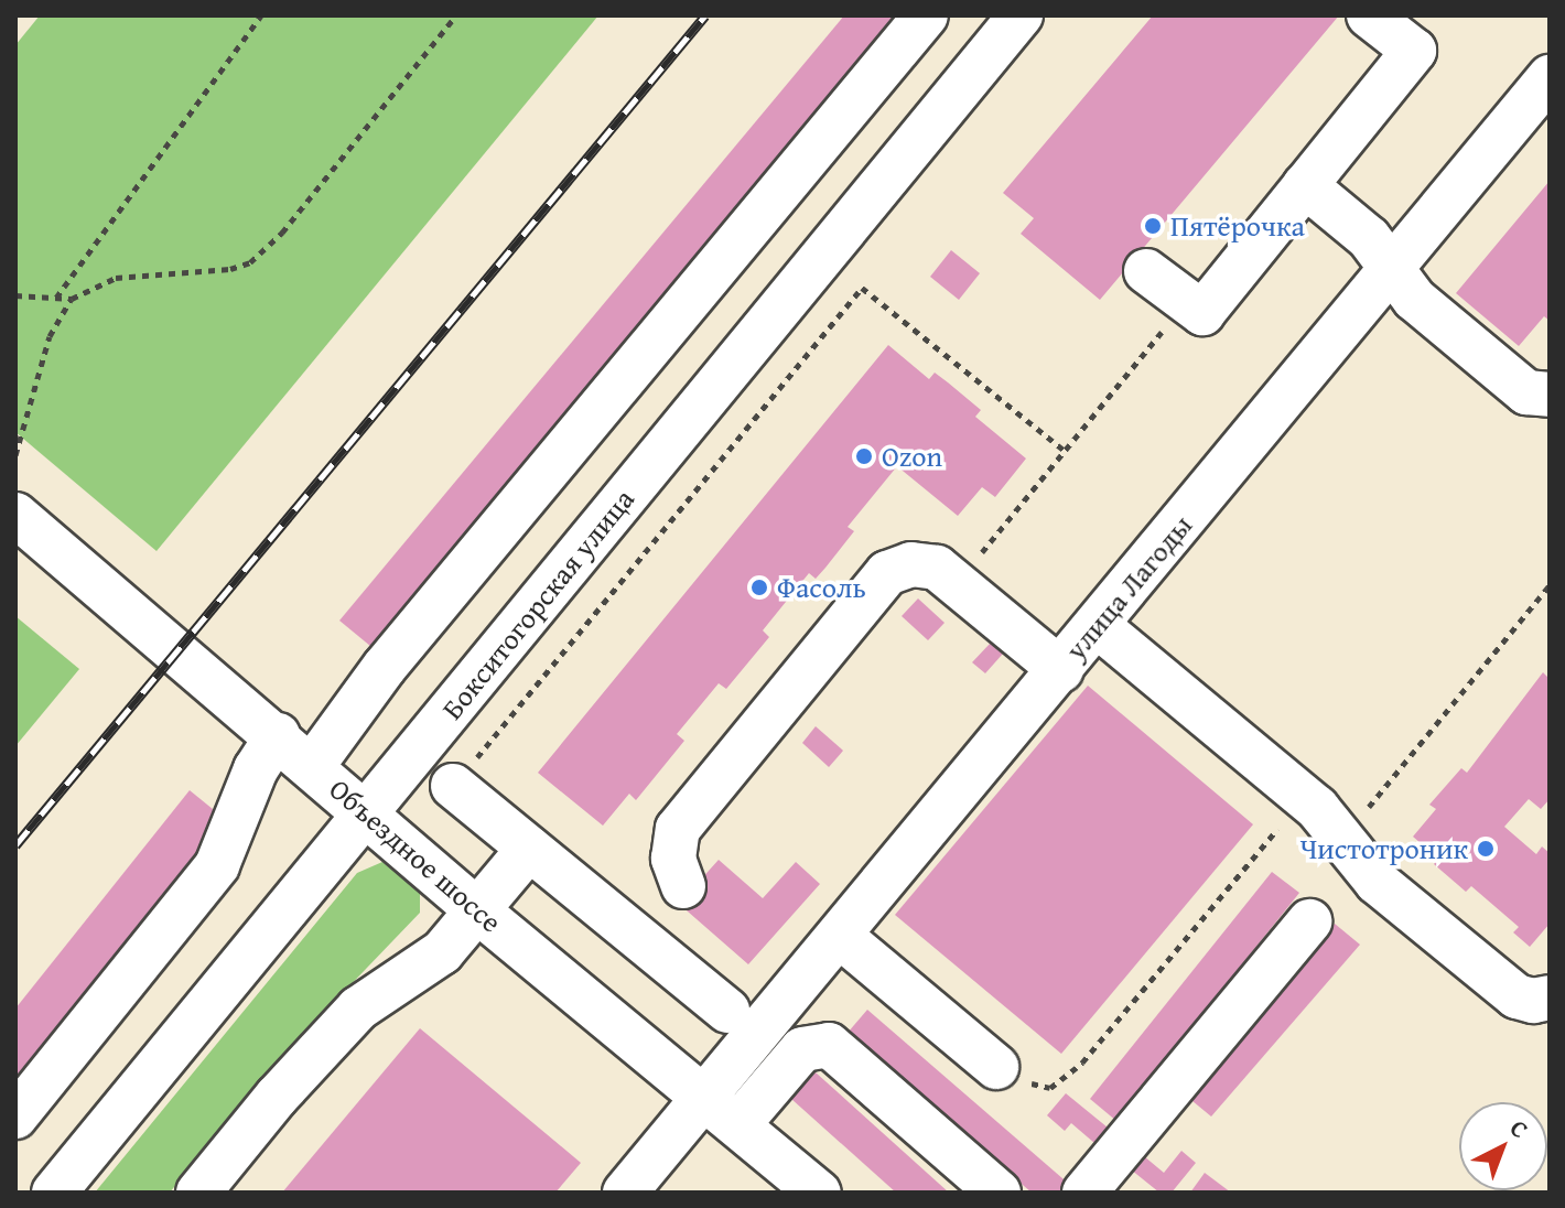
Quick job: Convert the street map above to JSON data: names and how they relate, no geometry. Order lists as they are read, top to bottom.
{
  "streets": {
    "street": ["улица Лагоды", "Бокситогорская улица", "Объездное шоссе"]
  },
  "crossings": [
    ["улица Лагоды", "Объездное шоссе"],
    ["Бокситогорская улица", "Объездное шоссе"]
  ],
  "places": [
    "Пятёрочка",
    "Ozon",
    "Фасоль",
    "Чистотроник"
  ],
  "north": "top right"
}
